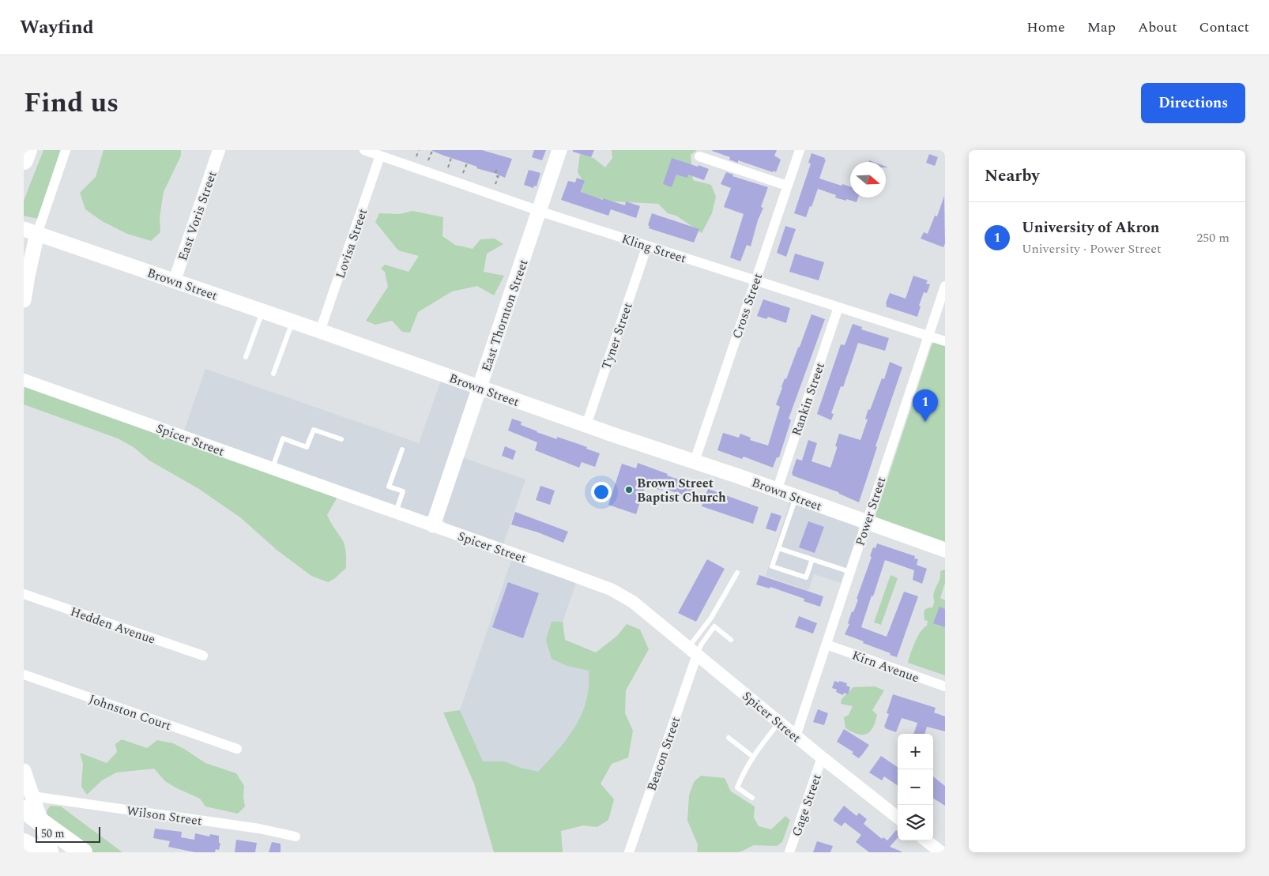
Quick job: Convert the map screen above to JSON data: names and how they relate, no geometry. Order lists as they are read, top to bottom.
{
  "streets": {
    "main road": ["Brown Street", "East Thornton Street"],
    "street": [
      "East Voris Street",
      "Lovisa Street",
      "Kling Street",
      "Cross Street",
      "Tyner Street",
      "Rankin Street",
      "Spicer Street",
      "Power Street",
      "Hedden Avenue",
      "Kirn Avenue",
      "Johnston Court",
      "Beacon Street",
      "Gage Street",
      "Wilson Street"
    ]
  },
  "crossings": [
    ["East Voris Street", "Brown Street"],
    ["Lovisa Street", "Kling Street"],
    ["Lovisa Street", "Brown Street"],
    ["Kling Street", "Cross Street"],
    ["Kling Street", "East Thornton Street"],
    ["Kling Street", "Tyner Street"],
    ["Kling Street", "Rankin Street"],
    ["Kling Street", "Power Street"],
    ["Brown Street", "Cross Street"],
    ["Brown Street", "East Thornton Street"],
    ["Brown Street", "Tyner Street"],
    ["Brown Street", "Rankin Street"],
    ["Brown Street", "Power Street"],
    ["East Thornton Street", "Spicer Street"],
    ["Spicer Street", "Power Street"],
    ["Spicer Street", "Beacon Street"],
    ["Spicer Street", "Gage Street"],
    ["Power Street", "Kirn Avenue"]
  ],
  "places": ["Brown Street Baptist Church"],
  "scale_bar": "50 m",
  "north": "right",
  "page": {
    "header": "Wayfind",
    "nav": [
      "Home",
      "Map",
      "About",
      "Contact"
    ],
    "title": "Find us",
    "buttons": "Directions",
    "heading": "Nearby",
    "list": [
      {
        "mark": "1",
        "name": "University of Akron",
        "note": "University · Power Street",
        "value": "250 m"
      }
    ],
    "pins": "1",
    "map_buttons": ["+", "−"],
    "scale": "50 m"
  }
}
